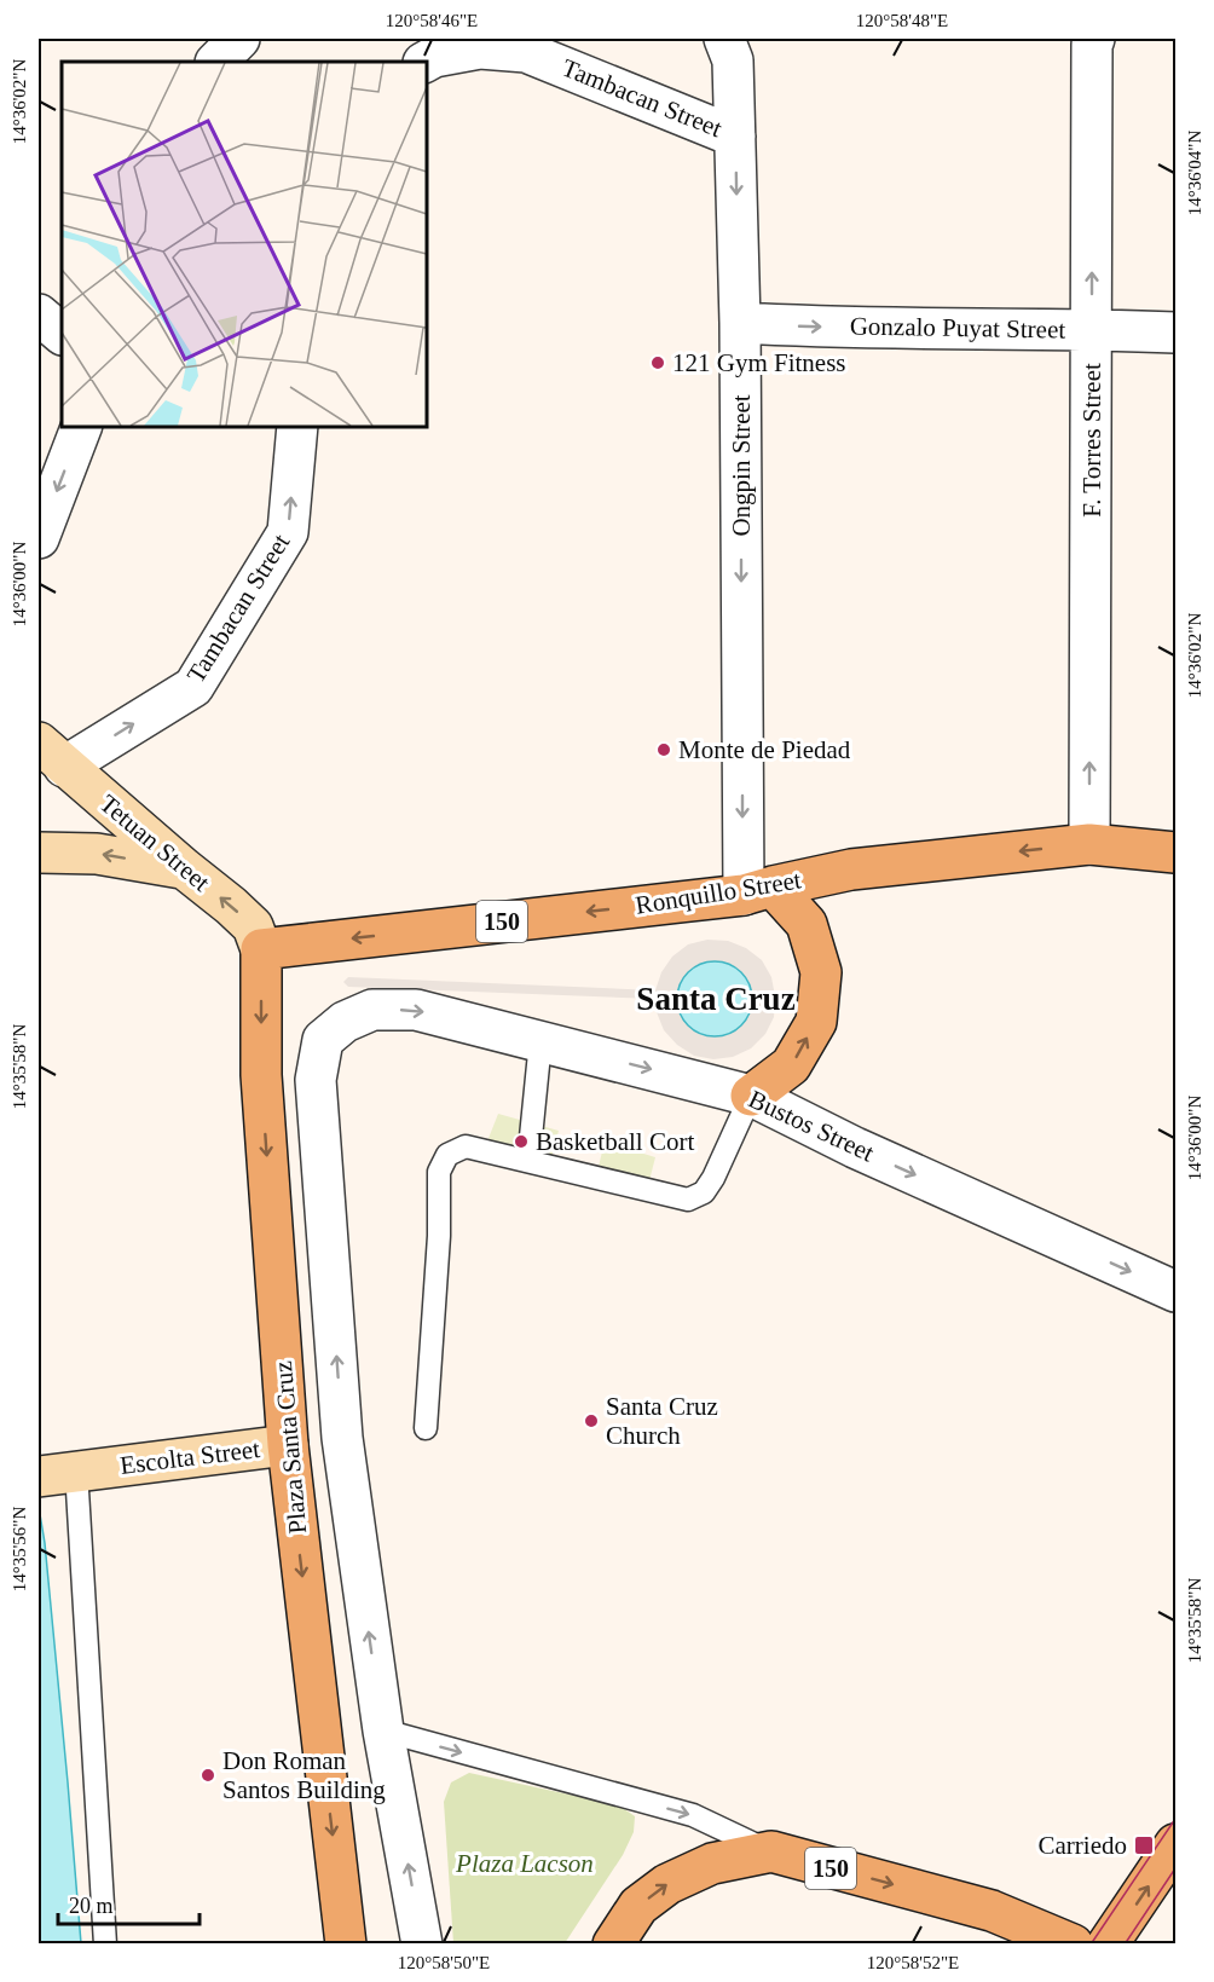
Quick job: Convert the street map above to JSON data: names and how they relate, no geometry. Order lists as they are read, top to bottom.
{
  "streets": {
    "main road": ["Ronquillo Street", "150", "Plaza Santa Cruz"],
    "street": [
      "Tambacan Street",
      "Gonzalo Puyat Street",
      "F. Torres Street",
      "Ongpin Street",
      "Tetuan Street",
      "Bustos Street",
      "Escolta Street"
    ]
  },
  "crossings": [
    ["Tambacan Street", "Ongpin Street"],
    ["Tambacan Street", "Tetuan Street"],
    ["Gonzalo Puyat Street", "F. Torres Street"],
    ["Gonzalo Puyat Street", "Ongpin Street"],
    ["F. Torres Street", "Ronquillo Street"],
    ["Ongpin Street", "Ronquillo Street"],
    ["Tetuan Street", "Ronquillo Street"],
    ["Tetuan Street", "Plaza Santa Cruz"],
    ["Ronquillo Street", "Plaza Santa Cruz"],
    ["Bustos Street", "Plaza Santa Cruz"],
    ["Plaza Santa Cruz", "Escolta Street"]
  ],
  "one_way": [
    "Tambacan Street",
    "Gonzalo Puyat Street",
    "F. Torres Street",
    "Ongpin Street",
    "Tetuan Street",
    "Ronquillo Street",
    "Bustos Street"
  ],
  "districts": ["Santa Cruz"],
  "parks": ["Plaza Lacson"],
  "places": {
    "other": [
      "121 Gym Fitness",
      "Monte de Piedad",
      "Basketball Cort",
      "Santa Cruz Church",
      "Don Roman Santos Building"
    ],
    "transit": ["Carriedo"]
  },
  "scale_bar": "20 m",
  "coordinates": [
    "120°58'46\"E",
    "120°58'48\"E",
    "14°36'02\"N",
    "14°36'04\"N",
    "14°36'00\"N",
    "14°35'58\"N",
    "14°35'56\"N",
    "120°58'50\"E",
    "120°58'52\"E"
  ]
}
